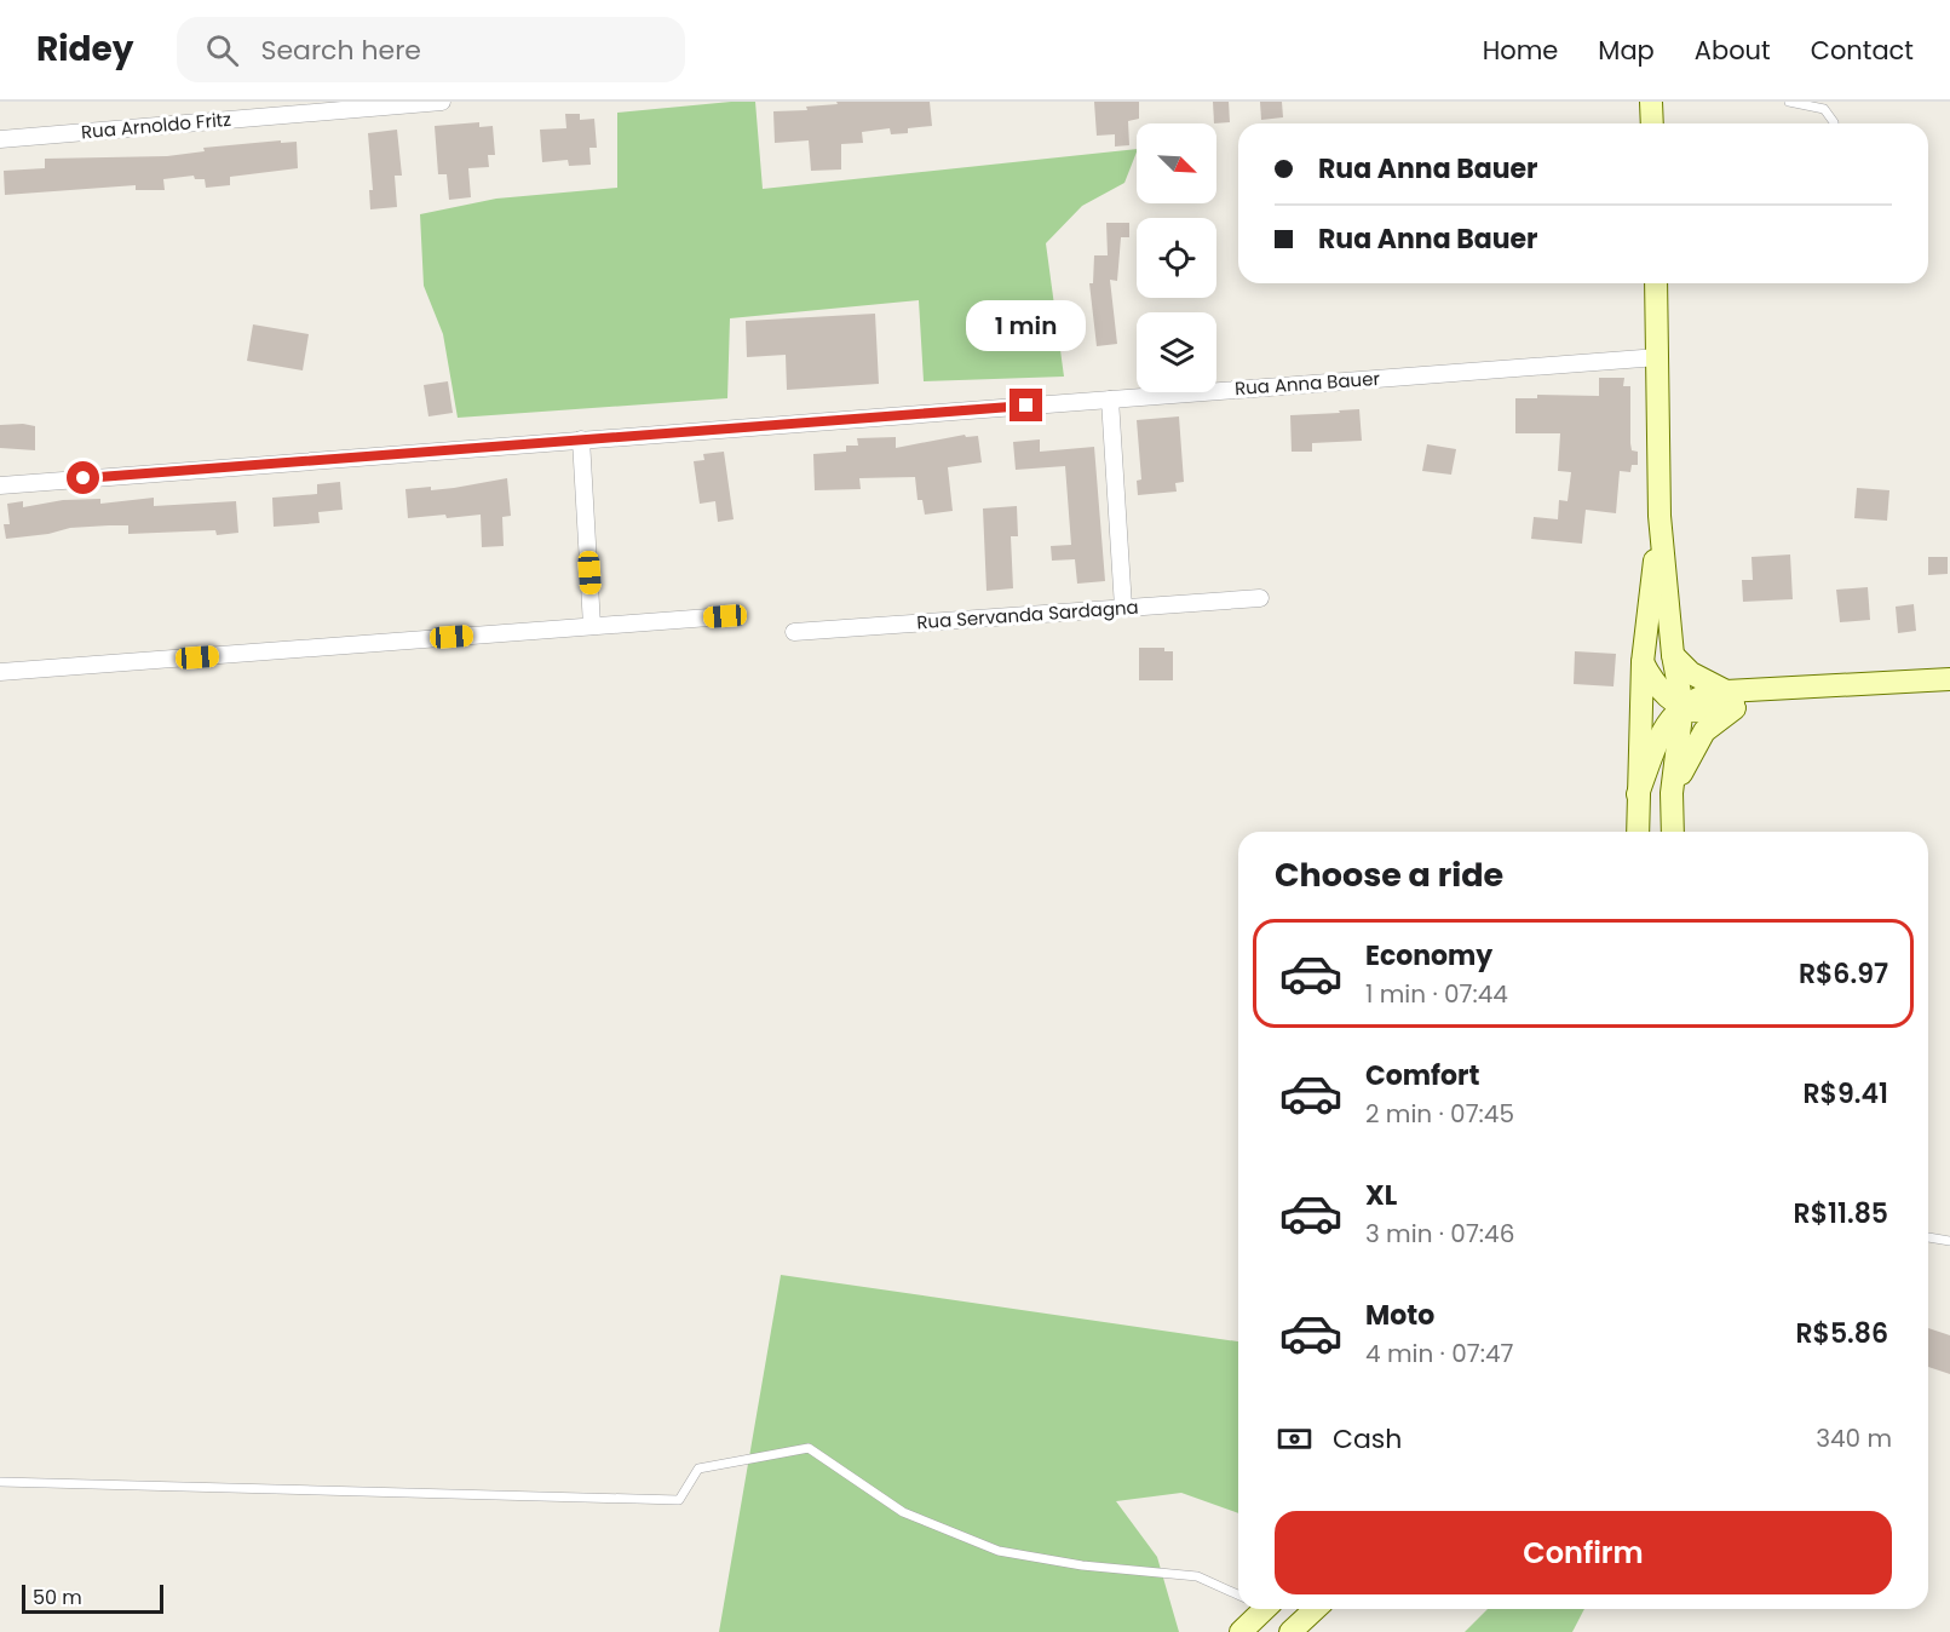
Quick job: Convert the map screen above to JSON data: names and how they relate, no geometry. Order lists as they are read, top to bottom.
{
  "streets": {
    "street": ["Rua Arnoldo Fritz", "Rua Anna Bauer", "Rua Servanda Sardagna"]
  },
  "scale_bar": "50 m",
  "north": "bottom right",
  "page": {
    "header": "Ridey",
    "search": "Search here",
    "nav": [
      "Home",
      "Map",
      "About",
      "Contact"
    ],
    "banner": ["Rua Anna Bauer", "Rua Anna Bauer"],
    "bubble": "1 min",
    "heading": "Choose a ride",
    "list": [
      {
        "name": "Economy",
        "note": "1 min · 07:44",
        "value": "R$6.97"
      },
      {
        "name": "Comfort",
        "note": "2 min · 07:45",
        "value": "R$9.41"
      },
      {
        "name": "XL",
        "note": "3 min · 07:46",
        "value": "R$11.85"
      },
      {
        "name": "Moto",
        "note": "4 min · 07:47",
        "value": "R$5.86"
      }
    ],
    "pay": ["Cash", "340 m"],
    "buttons": "Confirm",
    "scale": "50 m"
  }
}
